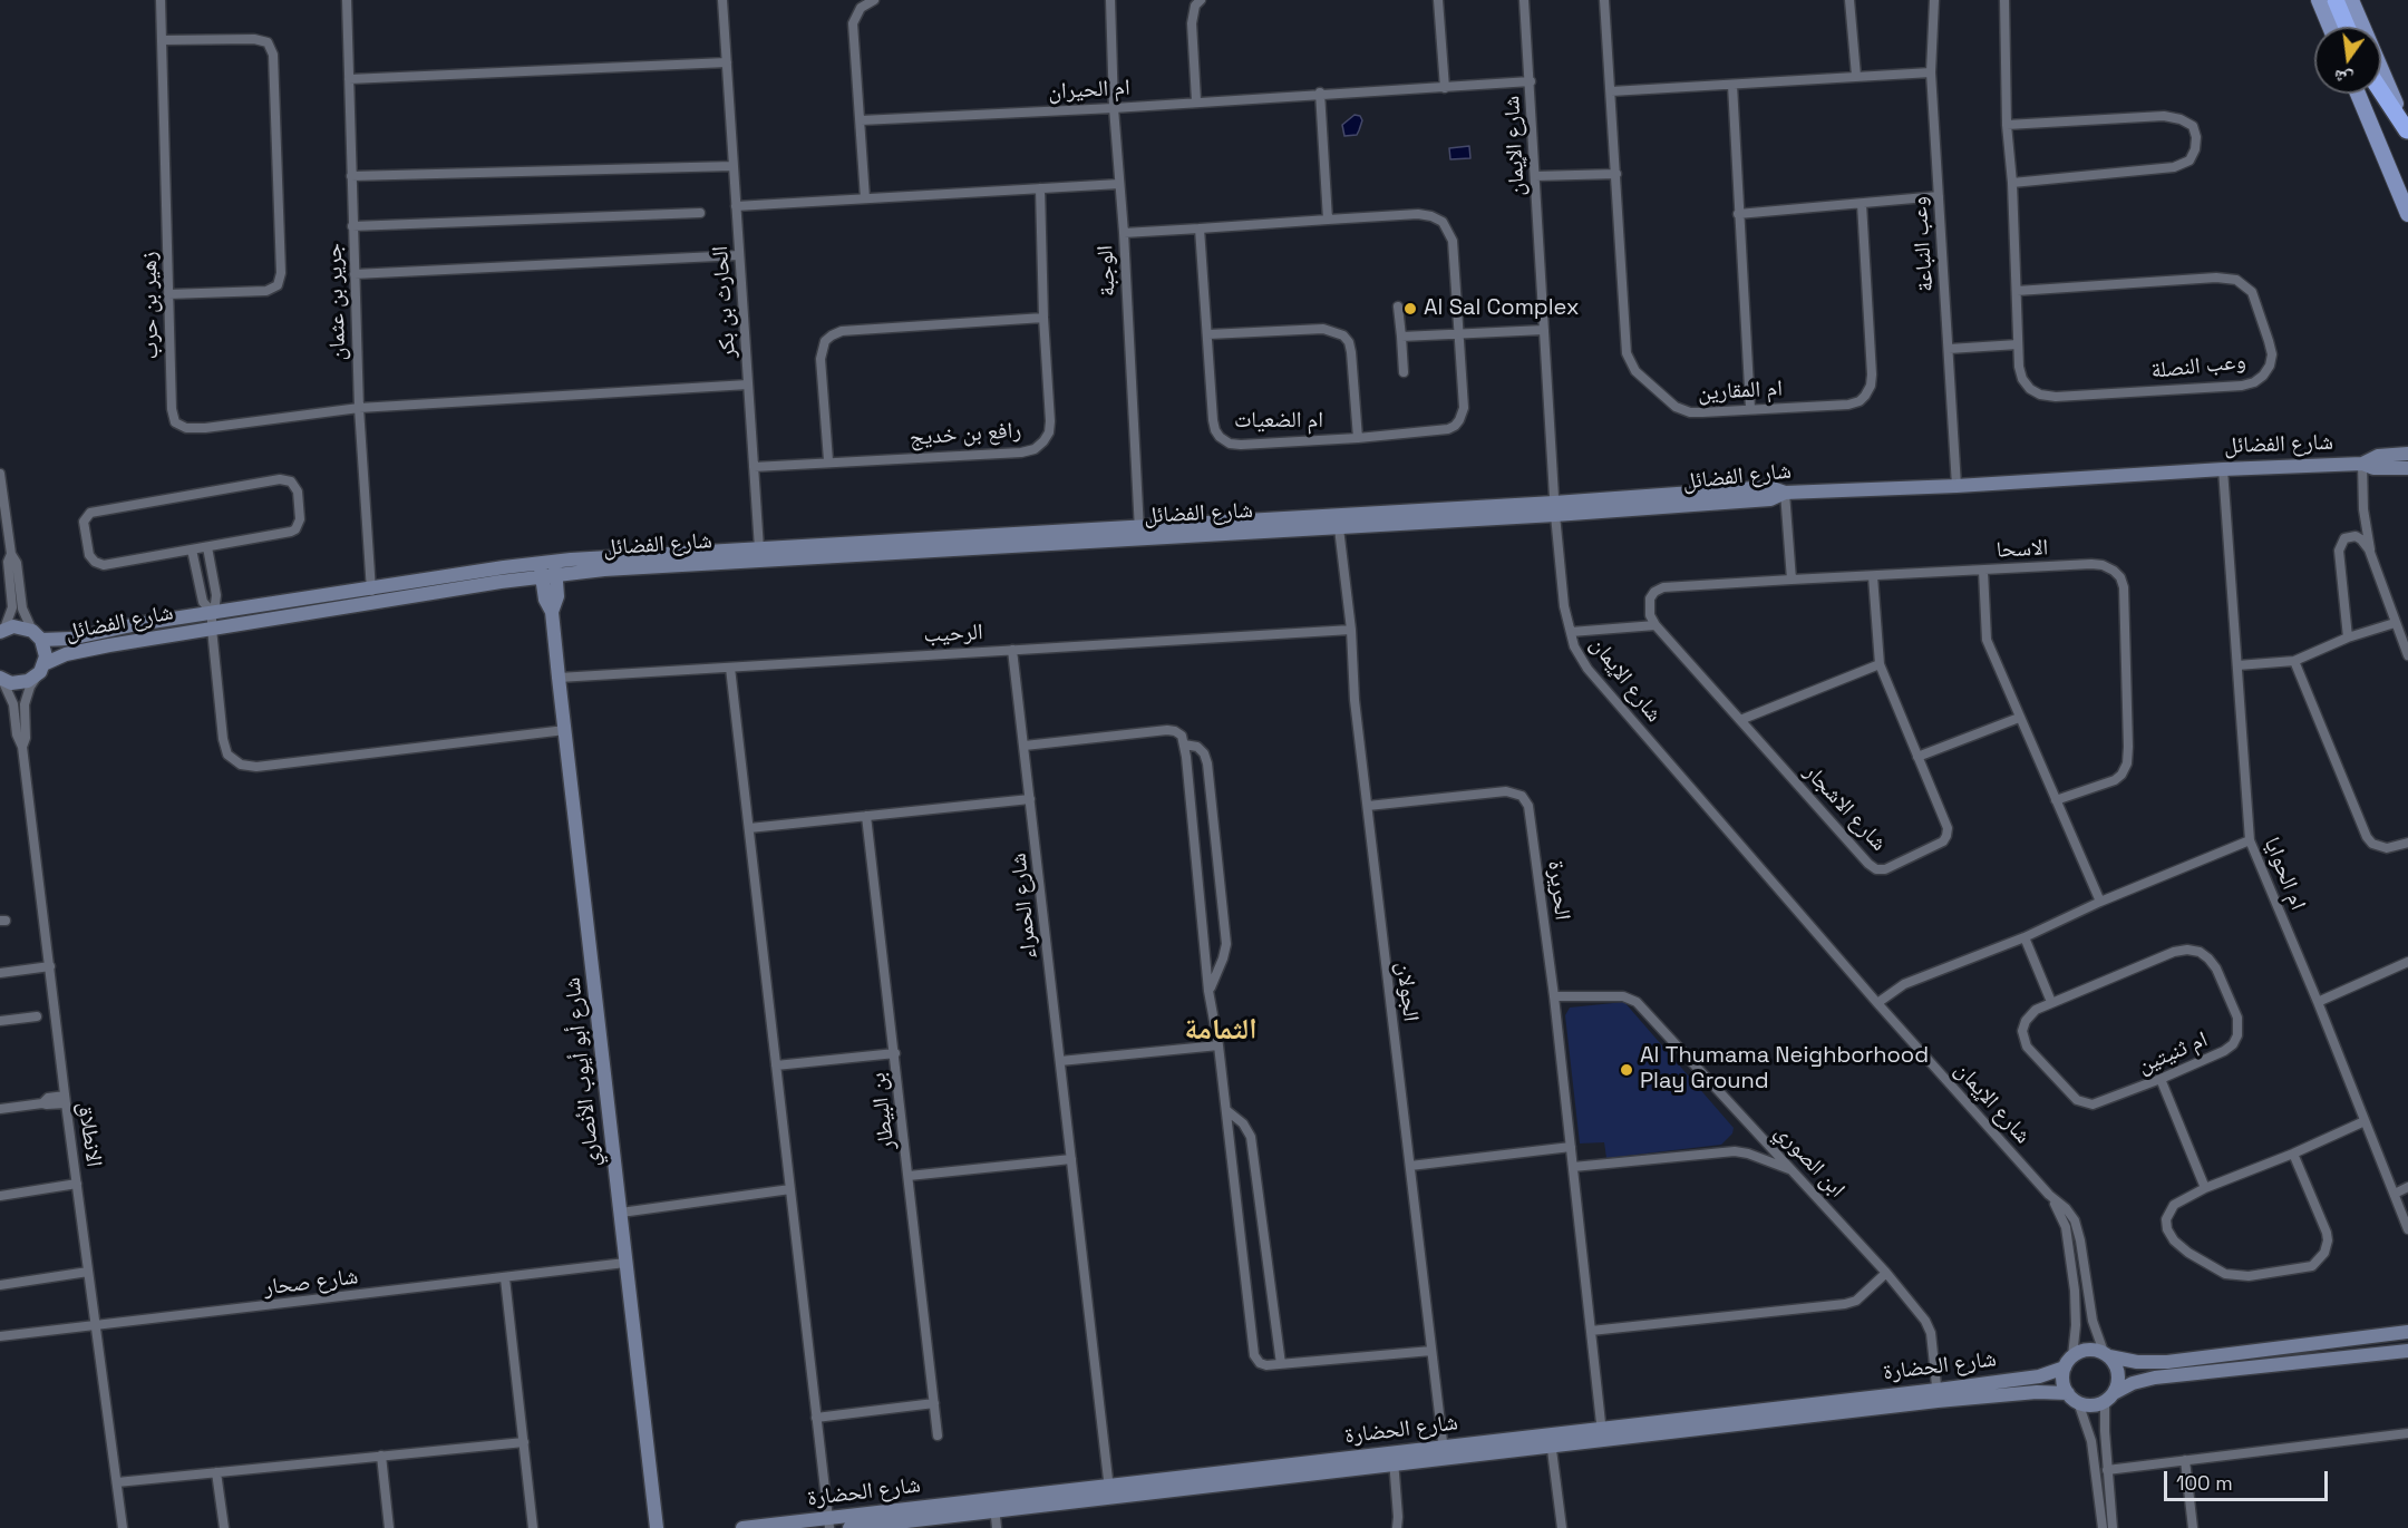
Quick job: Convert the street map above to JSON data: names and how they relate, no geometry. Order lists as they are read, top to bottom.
{
  "streets": {
    "street": [
      "ام الحيران",
      "شارع الإيمان",
      "وعب النباعة",
      "الوجبة",
      "جرير بن عثمان",
      "الحارث بن بكر",
      "زهير بن حرب",
      "وعب النصلة",
      "ام المقارين",
      "ام الضعيات",
      "رافع بن خديج",
      "شارع الفضائل",
      "الاسحا",
      "الرحيب",
      "شارع الاشجار",
      "ام الحوايا",
      "الحريرة",
      "شارع الحمراء",
      "الجولان",
      "ام ثنيتين",
      "شارع أبو أيوب الأنصاري",
      "بن البيطار",
      "الانطلاق",
      "ابن الصوري",
      "شارع صحار",
      "شارع الحضارة"
    ]
  },
  "crossings": [
    ["ام الحيران", "شارع الإيمان"],
    ["ام الحيران", "الوجبة"],
    ["شارع الإيمان", "شارع الفضائل"],
    ["شارع الإيمان", "شارع الحضارة"],
    ["وعب النباعة", "شارع الفضائل"],
    ["الوجبة", "ام الضعيات"],
    ["الوجبة", "شارع الفضائل"],
    ["جرير بن عثمان", "زهير بن حرب"],
    ["جرير بن عثمان", "شارع الفضائل"],
    ["الحارث بن بكر", "رافع بن خديج"],
    ["شارع الفضائل", "ام الحوايا"],
    ["شارع الفضائل", "الجولان"],
    ["شارع الفضائل", "شارع أبو أيوب الأنصاري"],
    ["شارع الفضائل", "الانطلاق"],
    ["الاسحا", "شارع الاشجار"],
    ["الرحيب", "شارع الحمراء"],
    ["الرحيب", "الجولان"],
    ["الرحيب", "شارع أبو أيوب الأنصاري"],
    ["الحريرة", "الجولان"],
    ["الحريرة", "ابن الصوري"],
    ["الحريرة", "شارع الحضارة"],
    ["شارع الحمراء", "شارع الحضارة"],
    ["الجولان", "شارع الحضارة"],
    ["شارع أبو أيوب الأنصاري", "شارع صحار"],
    ["الانطلاق", "شارع صحار"],
    ["ابن الصوري", "شارع الحضارة"]
  ],
  "districts": ["الثمامة"],
  "places": ["Al Sal Complex", "Al Thumama Neighborhood Play Ground"],
  "scale_bar": "100 m",
  "north": "bottom"
}
